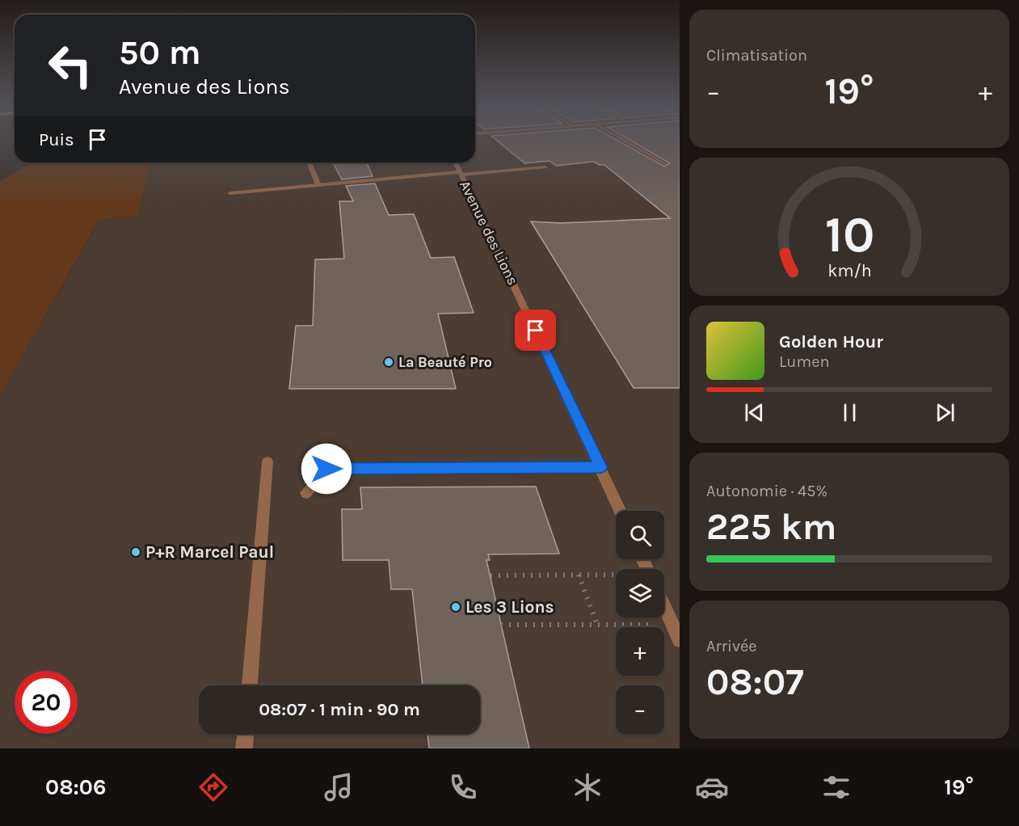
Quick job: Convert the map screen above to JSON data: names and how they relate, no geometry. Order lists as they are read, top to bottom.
{
  "streets": {
    "street": ["Avenue des Lions"]
  },
  "places": ["La Beauté Pro", "P+R Marcel Paul", "Les 3 Lions"],
  "page": {
    "tile": [
      "Climatisation",
      ["Autonomie · 45%", "225 km"],
      ["Arrivée", "08:07"]
    ],
    "turn": ["50 m", "Avenue des Lions"],
    "heat": ["−", "19°", "+"],
    "then": "Puis",
    "song": ["Golden Hour", "Lumen"],
    "map_buttons": ["+", "−"],
    "limit": "20",
    "trip": "08:07 · 1 min · 90 m",
    "tabs": ["08:06", "19°"],
    "gauge": ["10", "km/h"]
  }
}
